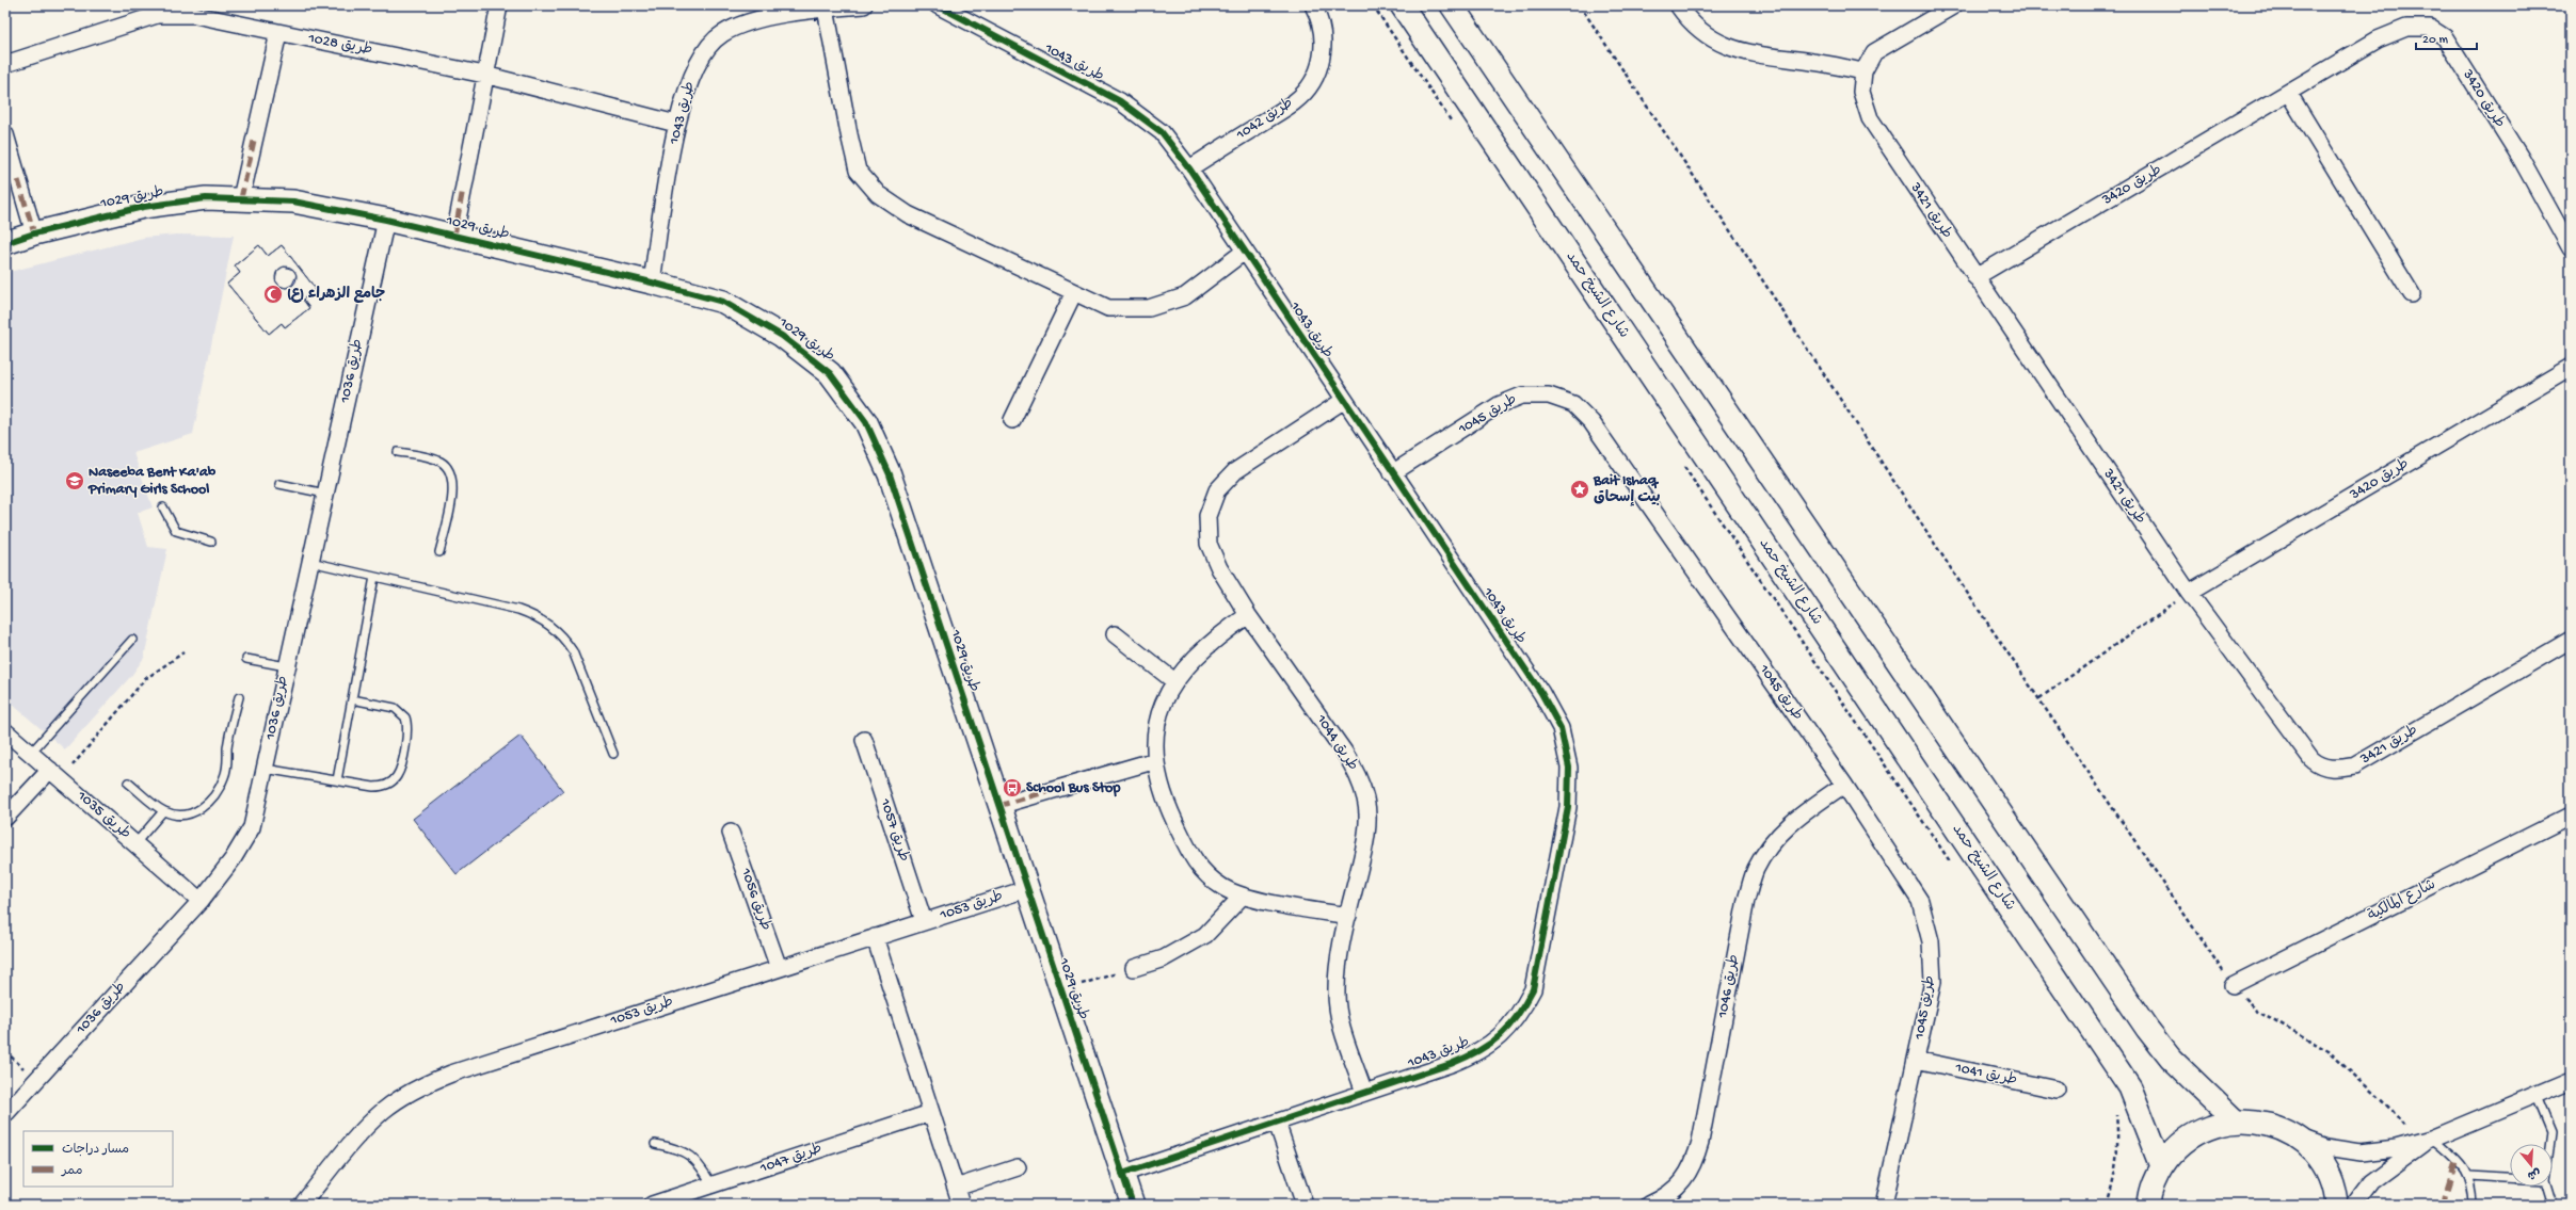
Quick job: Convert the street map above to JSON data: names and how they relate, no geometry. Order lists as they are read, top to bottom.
{
  "streets": {
    "main road": ["طريق 1029", "شارع الشيخ حمد"],
    "street": [
      "طريق 1028",
      "طريق 1043",
      "طريق 3420",
      "طريق 1042",
      "طريق 3421",
      "طريق 1036",
      "طريق 1045",
      "طريق 1044",
      "طريق 1035",
      "طريق 1057",
      "طريق 1056",
      "شارع المالكية",
      "طريق 1053",
      "طريق 1046",
      "طريق 1041",
      "طريق 1047"
    ]
  },
  "crossings": [
    ["طريق 1028", "طريق 1043"],
    ["طريق 1043", "طريق 1042"],
    ["طريق 1043", "طريق 1029"],
    ["طريق 1043", "طريق 1045"],
    ["طريق 1043", "طريق 1044"],
    ["طريق 3420", "طريق 3421"],
    ["طريق 1029", "طريق 1036"],
    ["طريق 1029", "طريق 1053"],
    ["طريق 1036", "طريق 1035"],
    ["طريق 1045", "طريق 1046"],
    ["طريق 1045", "طريق 1041"],
    ["طريق 1057", "طريق 1053"],
    ["طريق 1056", "طريق 1053"]
  ],
  "places": {
    "mosque": ["جامع الزهراء (ع)"],
    "school or university": ["Naseeba Bent Ka'ab Primary Girls School"],
    "place": ["Bait Ishaq بيت إسحاق"],
    "bus stop": ["School Bus Stop"]
  },
  "legend": ["مسار دراجات", "ممر"],
  "scale_bar": "20 m",
  "north": "bottom"
}
